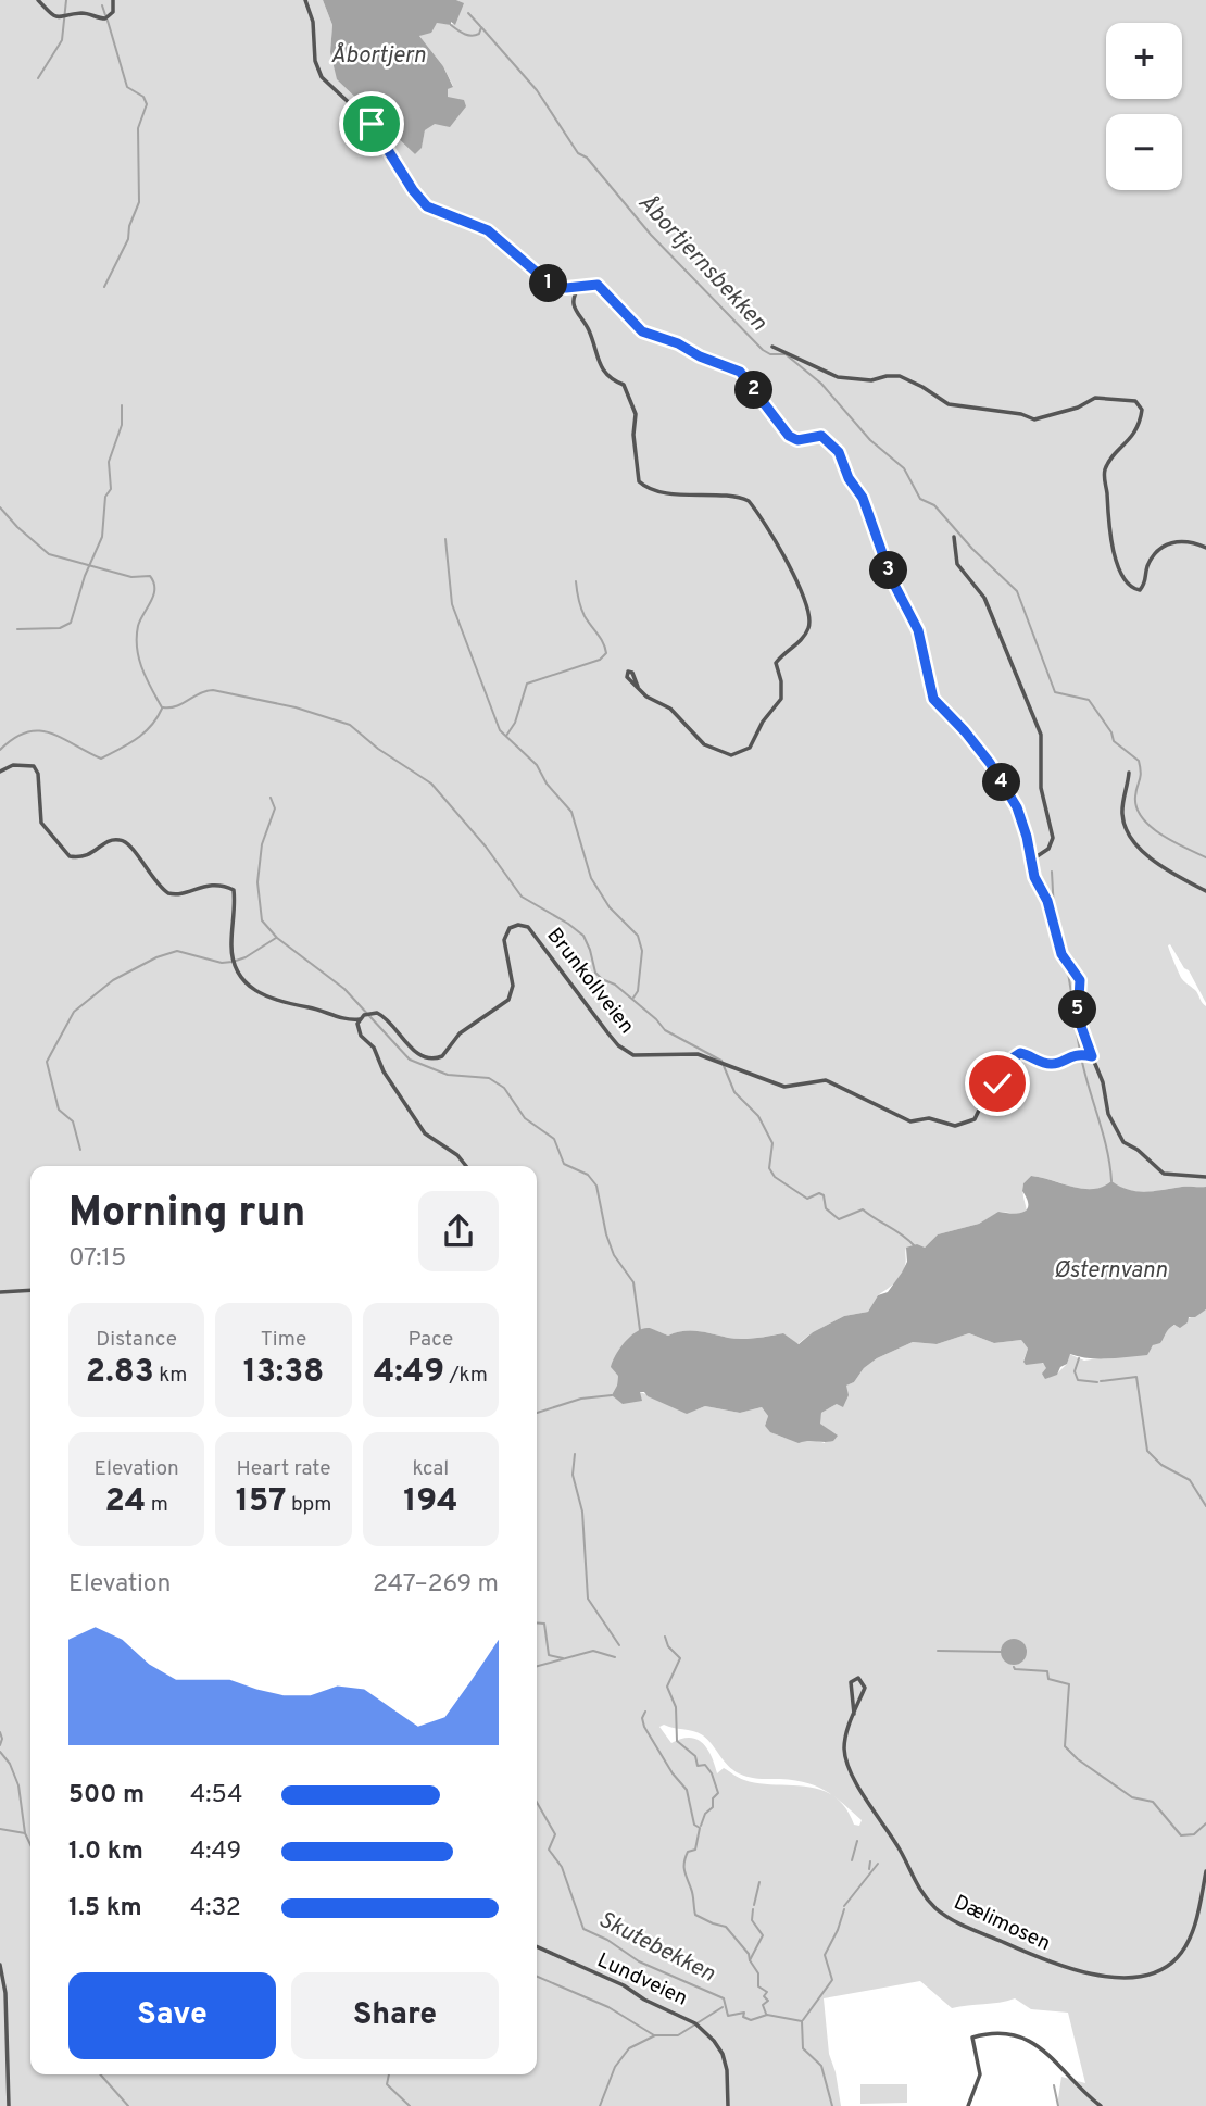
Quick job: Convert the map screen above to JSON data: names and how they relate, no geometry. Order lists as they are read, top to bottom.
{
  "streets": {
    "street": ["Brunkollveien", "Dælimosen", "Lundveien"]
  },
  "water": [
    "Åbortjern",
    "Åbortjernsbekken",
    "Østernvann",
    "Skutebekken"
  ],
  "page": {
    "map_buttons": ["+", "−"],
    "pins": [
      "1",
      "2",
      "3",
      "4",
      "5"
    ],
    "heading": ["Morning run", "07:15"],
    "stats": [
      ["Distance", "2.83 km"],
      ["Time", "13:38"],
      ["Pace", "4:49 /km"],
      ["Elevation", "24 m"],
      ["Heart rate", "157 bpm"],
      ["kcal", "194"]
    ],
    "chart": ["Elevation", "247–269 m"],
    "list": [
      {
        "name": "500 m",
        "note": "4:54"
      },
      {
        "name": "1.0 km",
        "note": "4:49"
      },
      {
        "name": "1.5 km",
        "note": "4:32"
      }
    ],
    "buttons": ["Save", "Share"]
  }
}
